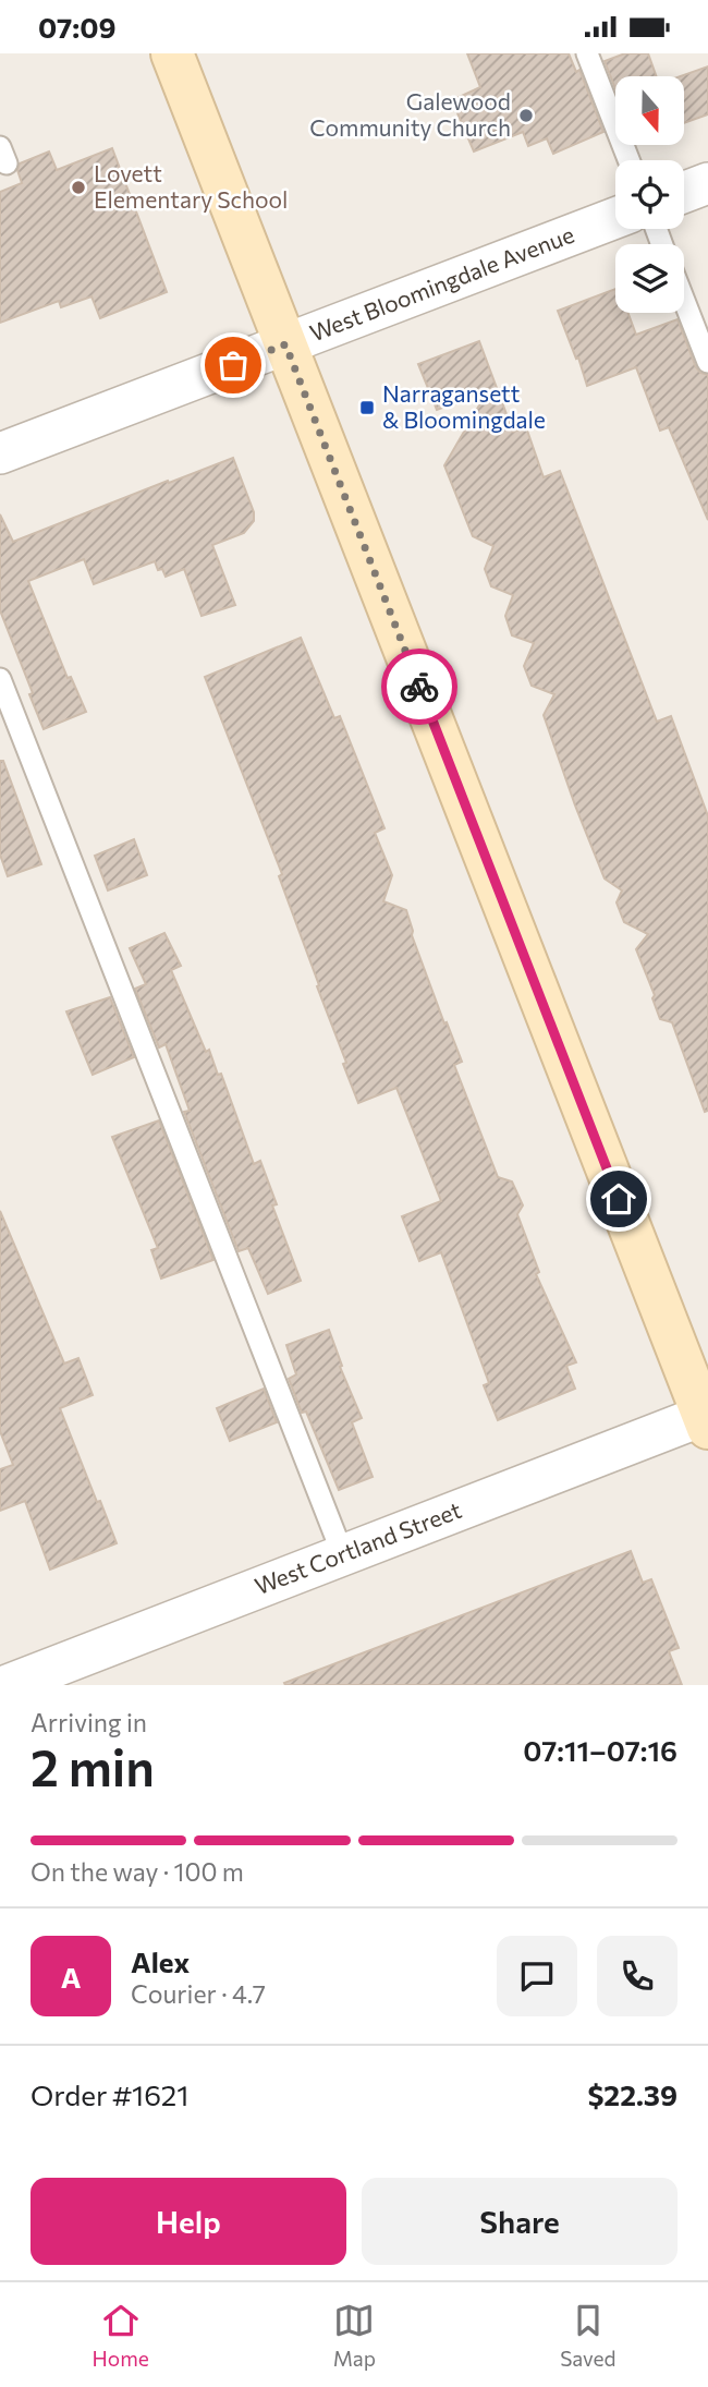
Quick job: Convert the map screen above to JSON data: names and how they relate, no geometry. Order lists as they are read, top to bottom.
{
  "streets": {
    "street": ["West Bloomingdale Avenue", "West Cortland Street"]
  },
  "places": {
    "other": ["Galewood Community Church", "Lovett Elementary School"],
    "transit": ["Narragansett & Bloomingdale"]
  },
  "north": "bottom",
  "page": {
    "status": "07:09",
    "heading": ["2 min", "Arriving in", "07:11–07:16"],
    "panel": [
      "Alex",
      "Courier · 4.7",
      "Order #1621",
      "$22.39"
    ],
    "bar": "On the way · 100 m",
    "round": "A",
    "buttons": ["Help", "Share"],
    "tabs": ["Home", "Map", "Saved"]
  }
}
